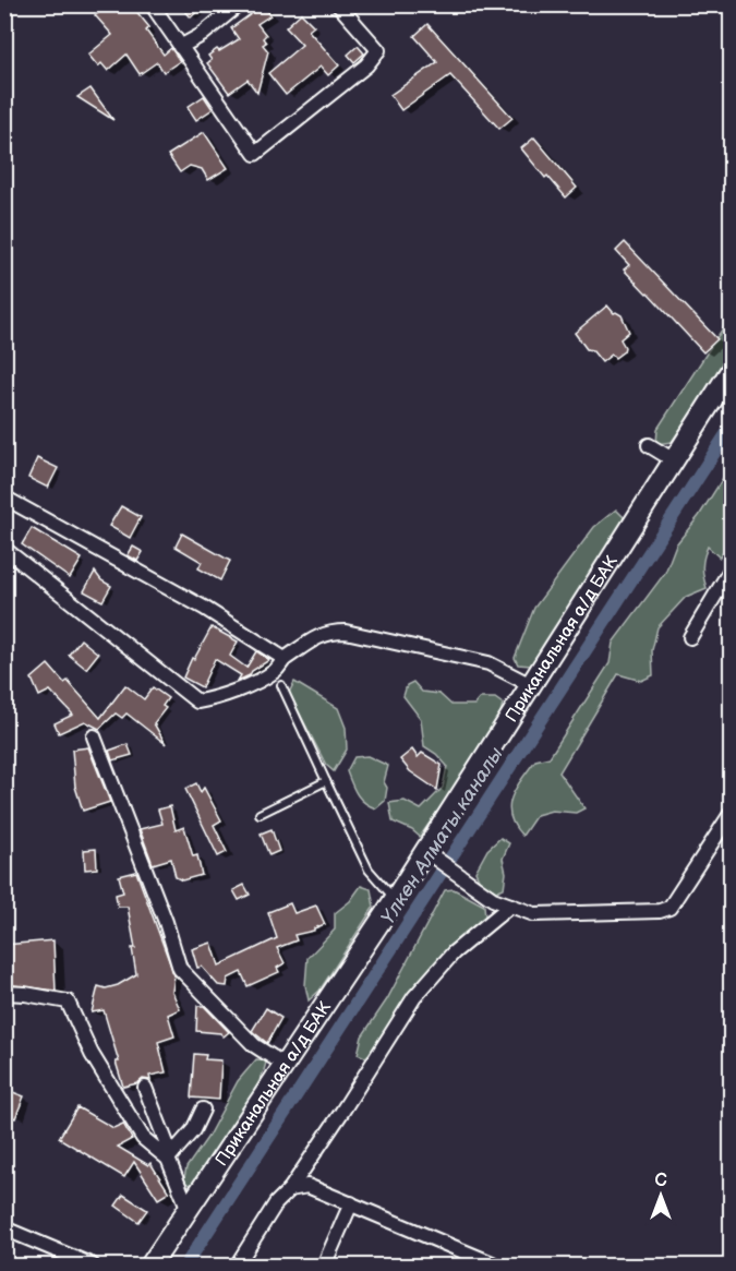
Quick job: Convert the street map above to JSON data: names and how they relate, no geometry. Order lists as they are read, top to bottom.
{
  "streets": {
    "main road": ["Приканальная а/д БАК"]
  },
  "water": ["Үлкен Алматы каналы"],
  "north": "top"
}
